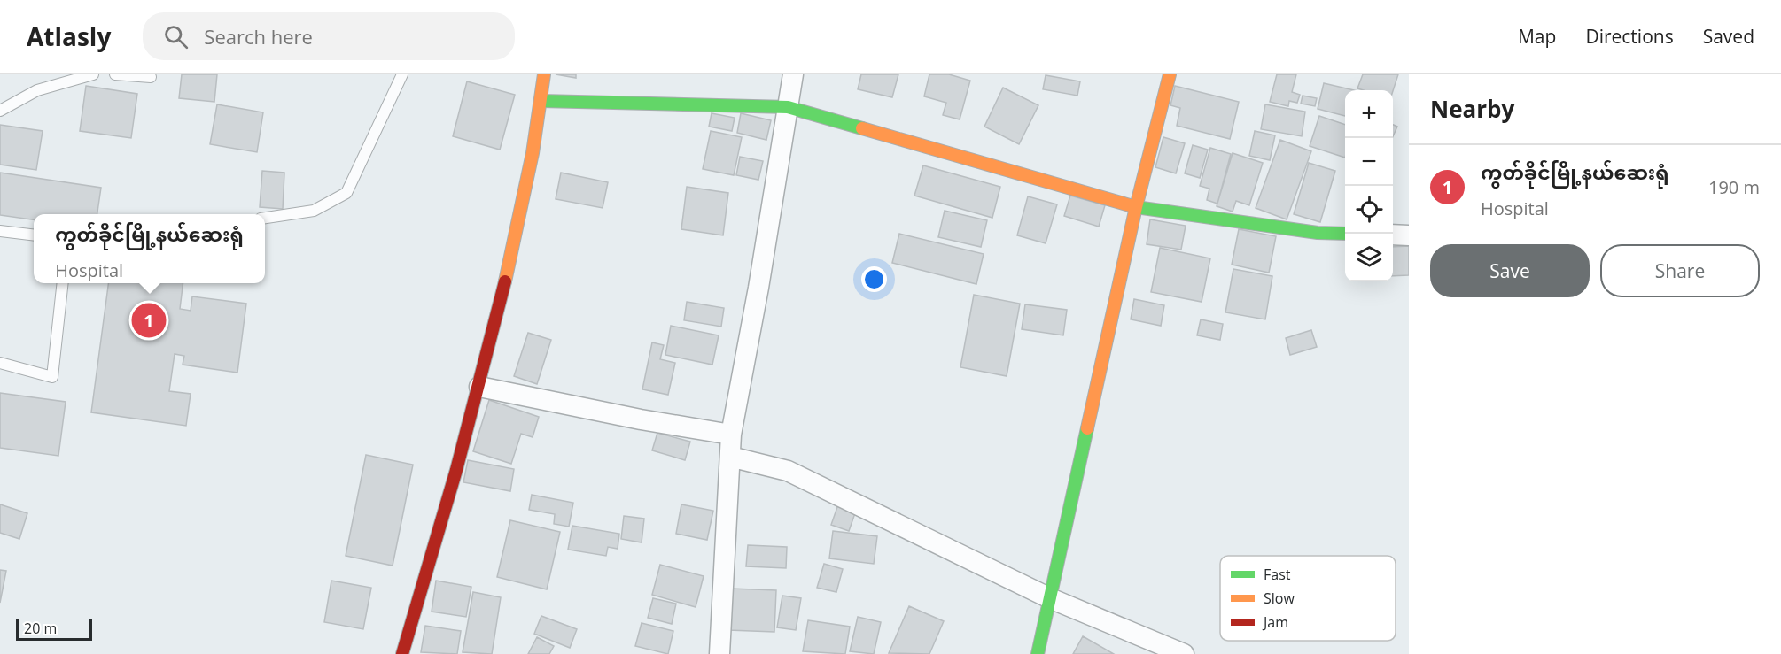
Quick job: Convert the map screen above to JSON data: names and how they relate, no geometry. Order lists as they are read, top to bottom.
{
  "legend": ["Fast", "Slow", "Jam"],
  "scale_bar": "20 m",
  "page": {
    "header": "Atlasly",
    "search": "Search here",
    "nav": ["Map", "Directions", "Saved"],
    "heading": "Nearby",
    "map_buttons": ["+", "−"],
    "list": [
      {
        "mark": "1",
        "name": "ကွတ်ခိုင်မြို့နယ်ဆေးရုံ",
        "note": "Hospital",
        "value": "190 m"
      }
    ],
    "popup": ["ကွတ်ခိုင်မြို့နယ်ဆေးရုံ", "Hospital"],
    "buttons": ["Save", "Share"],
    "pins": "1",
    "scale": "20 m"
  }
}
